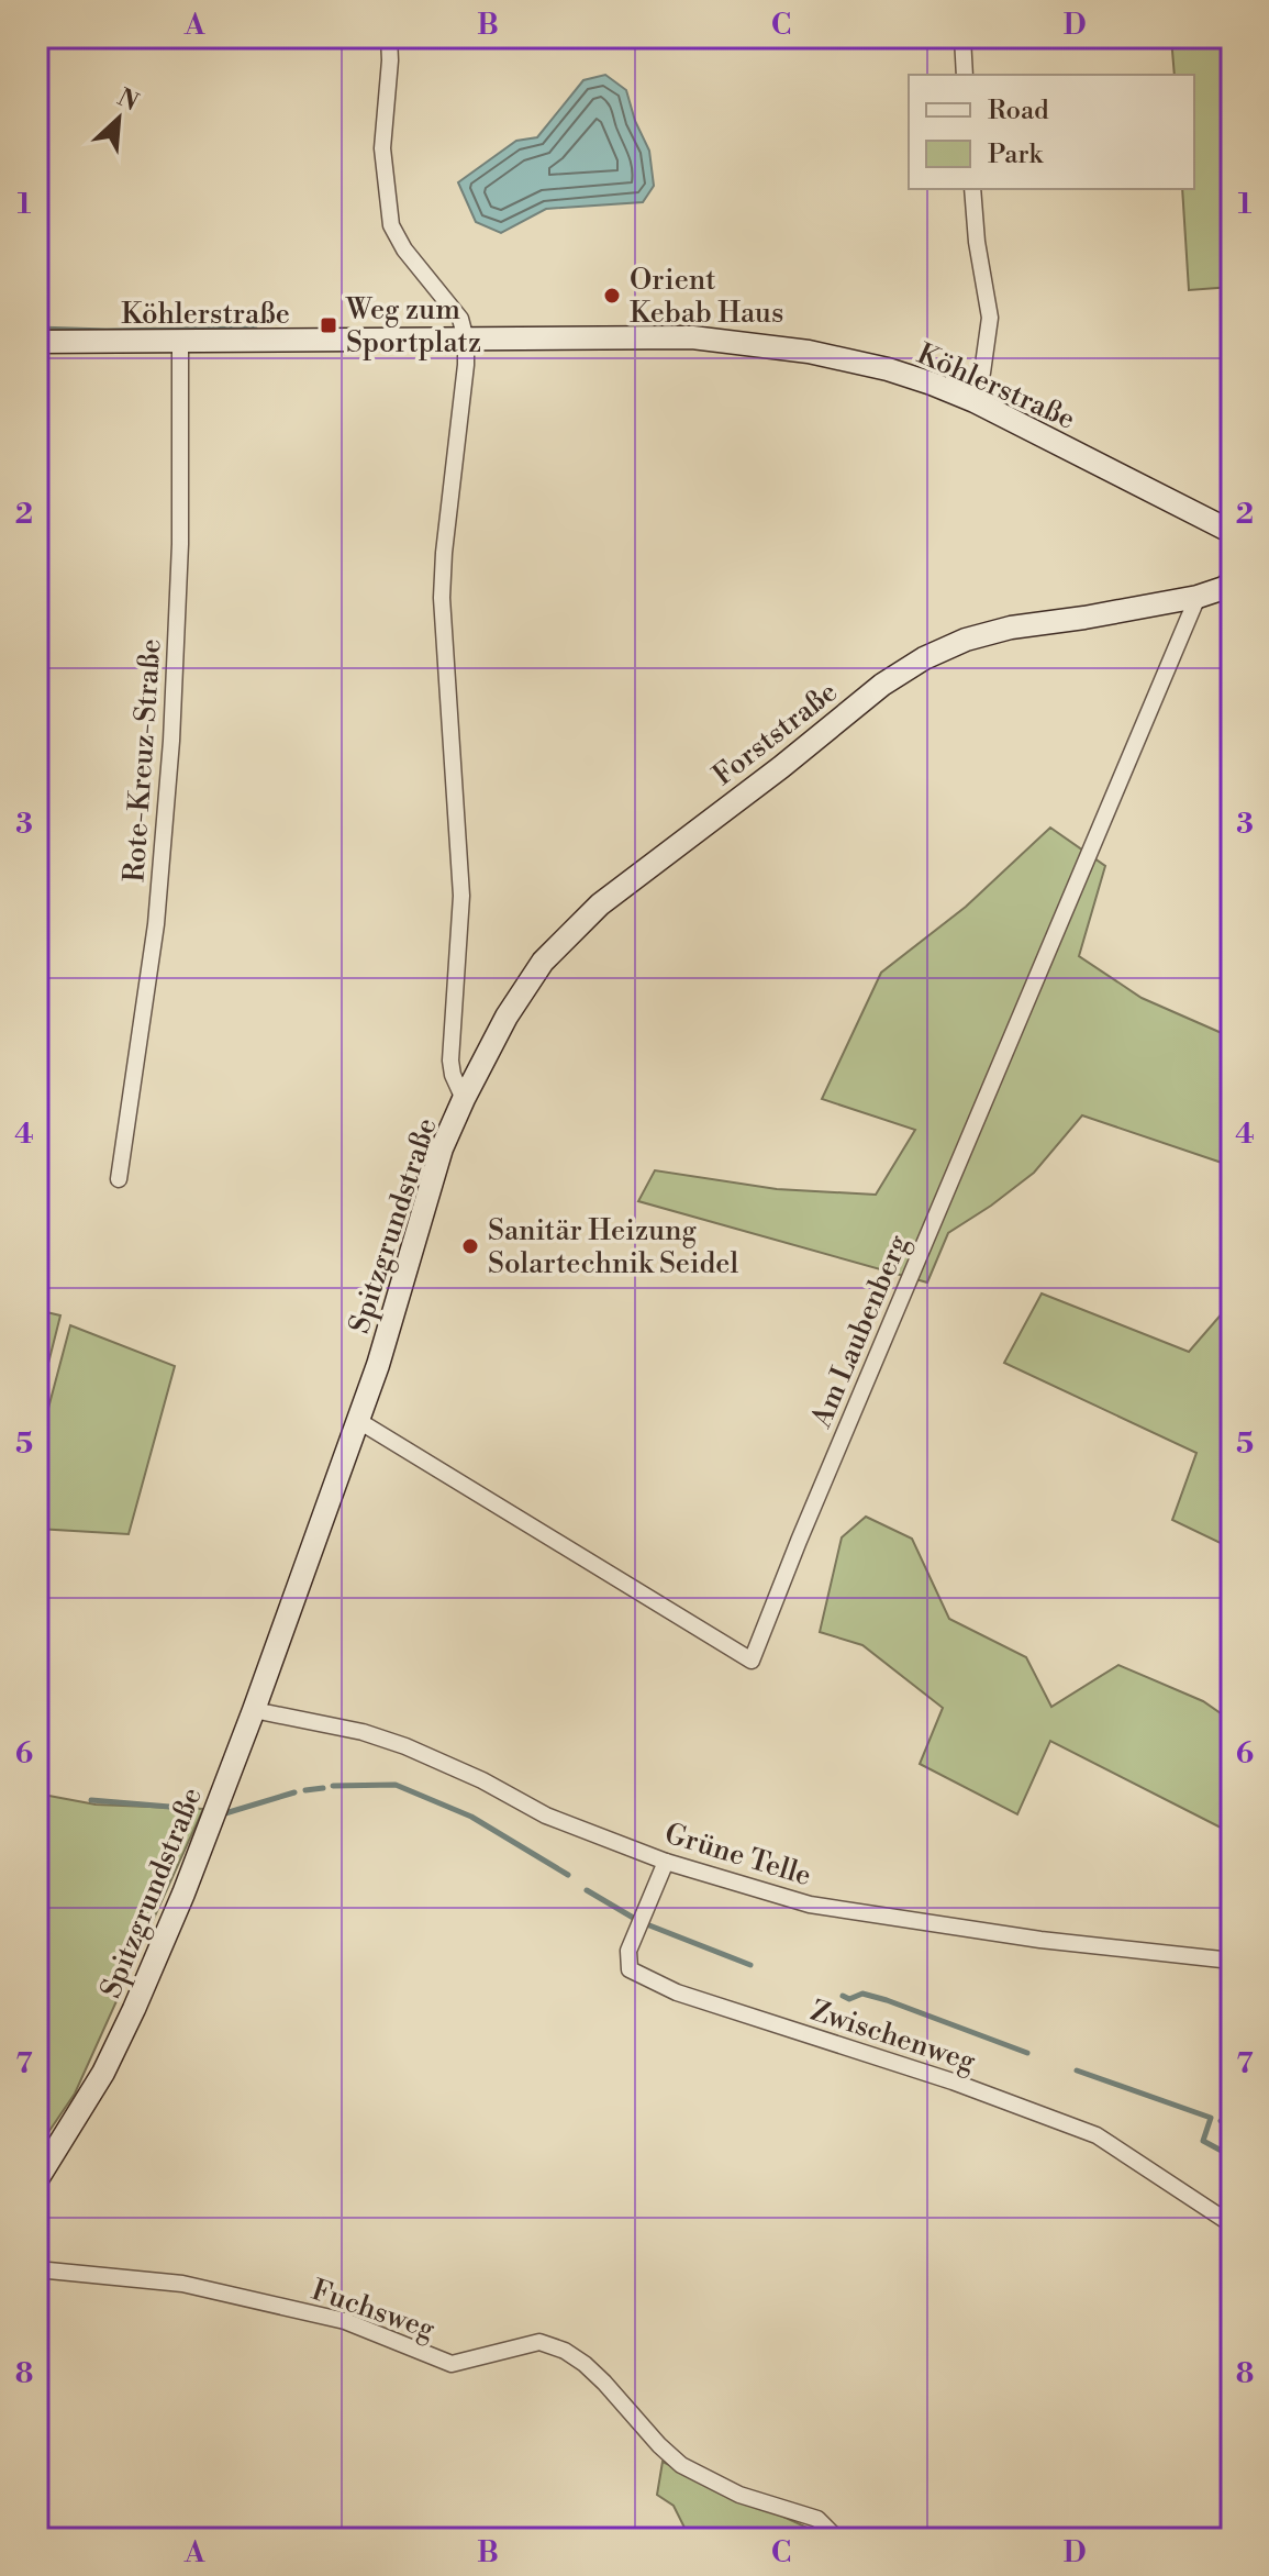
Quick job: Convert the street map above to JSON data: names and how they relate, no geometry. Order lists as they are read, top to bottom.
{
  "streets": {
    "street": [
      "Köhlerstraße",
      "Forststraße",
      "Rote-Kreuz-Straße",
      "Spitzgrundstraße",
      "Am Laubenberg",
      "Grüne Telle",
      "Zwischenweg",
      "Fuchsweg"
    ]
  },
  "crossings": [
    ["Köhlerstraße", "Rote-Kreuz-Straße"],
    ["Köhlerstraße", "Spitzgrundstraße"],
    ["Forststraße", "Spitzgrundstraße"],
    ["Forststraße", "Am Laubenberg"],
    ["Spitzgrundstraße", "Am Laubenberg"],
    ["Spitzgrundstraße", "Grüne Telle"],
    ["Grüne Telle", "Zwischenweg"]
  ],
  "places": {
    "other": ["Orient Kebab Haus", "Sanitär Heizung Solartechnik Seidel"],
    "transit": ["Weg zum Sportplatz"]
  },
  "legend": ["Road", "Park"],
  "north": "top right",
  "grid": {
    "columns": [
      "A",
      "B",
      "C",
      "D"
    ],
    "rows": [
      "1",
      "2",
      "3",
      "4",
      "5",
      "6",
      "7",
      "8"
    ]
  }
}
